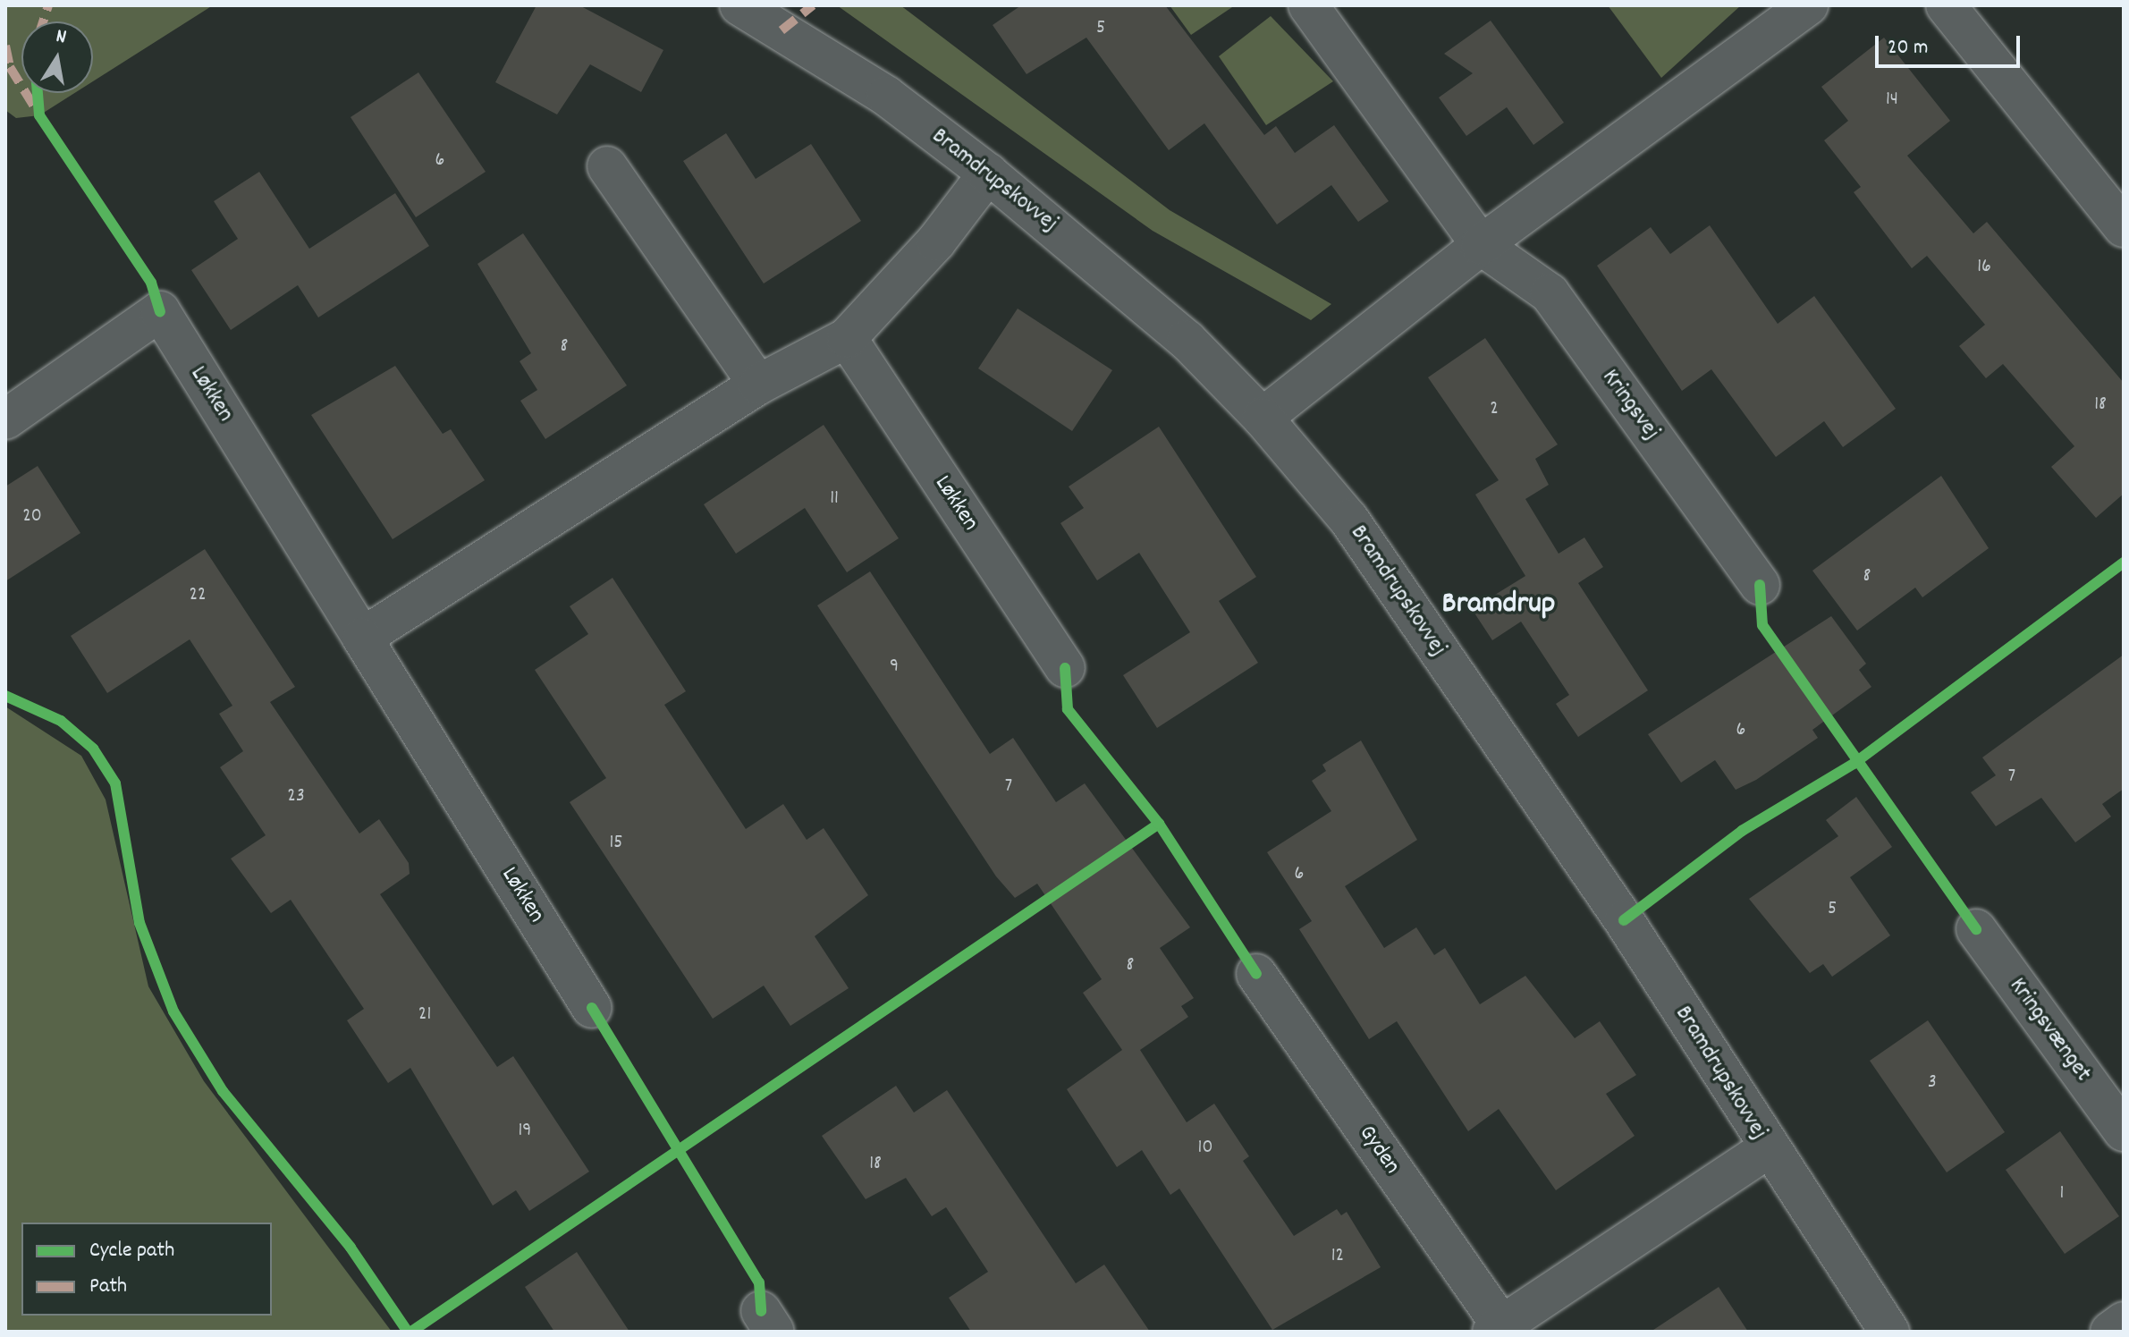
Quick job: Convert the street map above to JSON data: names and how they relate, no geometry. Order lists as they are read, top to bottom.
{
  "streets": {
    "street": [
      "Bramdrupskovvej",
      "Løkken",
      "Kringsvej",
      "Kringsvænget",
      "Gyden"
    ]
  },
  "crossings": [
    ["Bramdrupskovvej", "Gyden"]
  ],
  "districts": ["Bramdrup"],
  "house_numbers": [
    "5",
    "14",
    "6",
    "16",
    "8",
    "18",
    "2",
    "11",
    "20",
    "8",
    "22",
    "9",
    "6",
    "7",
    "7",
    "23",
    "15",
    "6",
    "5",
    "8",
    "21",
    "3",
    "19",
    "10",
    "18",
    "1",
    "12"
  ],
  "legend": ["Cycle path", "Path"],
  "scale_bar": "20 m",
  "north": "top"
}
